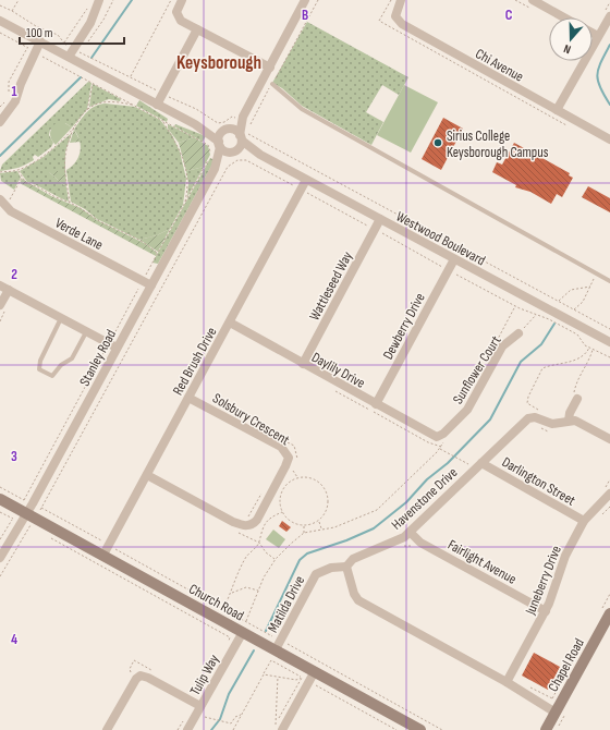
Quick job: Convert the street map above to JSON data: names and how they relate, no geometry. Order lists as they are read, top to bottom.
{
  "streets": {
    "main road": ["Church Road", "Chapel Road"],
    "street": [
      "Chi Avenue",
      "Verde Lane",
      "Westwood Boulevard",
      "Wattleseed Way",
      "Dewberry Drive",
      "Stanley Road",
      "Red Brush Drive",
      "Daylily Drive",
      "Sunflower Court",
      "Solsbury Crescent",
      "Darlington Street",
      "Havenstone Drive",
      "Fairlight Avenue",
      "Juneberry Drive",
      "Matilda Drive",
      "Tulip Way"
    ]
  },
  "crossings": [
    ["Verde Lane", "Stanley Road"],
    ["Westwood Boulevard", "Wattleseed Way"],
    ["Westwood Boulevard", "Dewberry Drive"],
    ["Westwood Boulevard", "Stanley Road"],
    ["Westwood Boulevard", "Red Brush Drive"],
    ["Wattleseed Way", "Daylily Drive"],
    ["Dewberry Drive", "Daylily Drive"],
    ["Stanley Road", "Church Road"],
    ["Red Brush Drive", "Daylily Drive"],
    ["Red Brush Drive", "Solsbury Crescent"],
    ["Red Brush Drive", "Church Road"],
    ["Daylily Drive", "Sunflower Court"],
    ["Darlington Street", "Havenstone Drive"],
    ["Darlington Street", "Juneberry Drive"],
    ["Havenstone Drive", "Fairlight Avenue"],
    ["Havenstone Drive", "Matilda Drive"],
    ["Fairlight Avenue", "Juneberry Drive"],
    ["Church Road", "Matilda Drive"],
    ["Church Road", "Tulip Way"]
  ],
  "districts": ["Keysborough"],
  "places": ["Sirius College Keysborough Campus"],
  "scale_bar": "100 m",
  "north": "bottom",
  "grid": {
    "columns": ["B", "C"],
    "rows": [
      "1",
      "2",
      "3",
      "4"
    ]
  }
}
